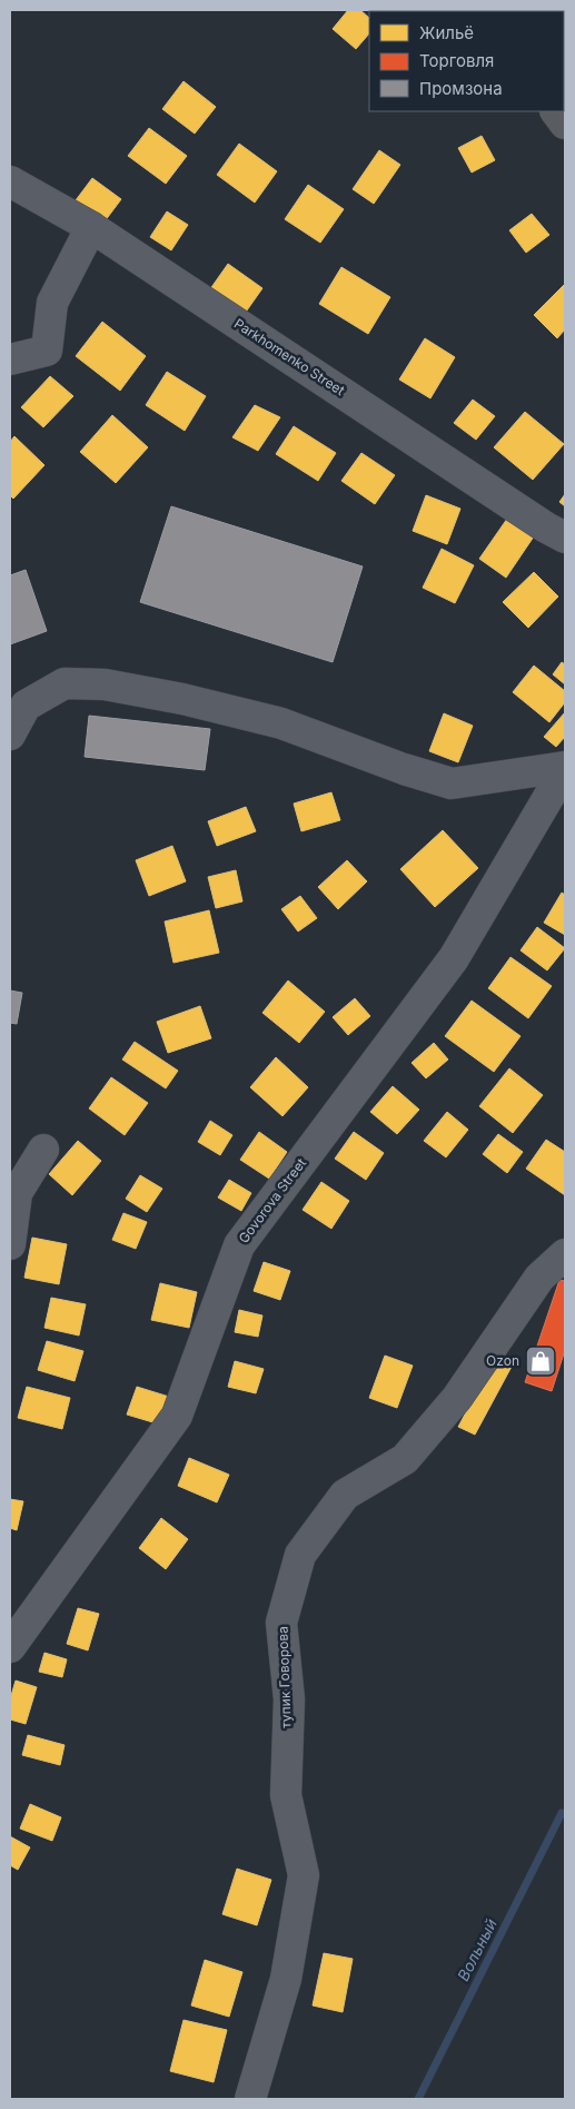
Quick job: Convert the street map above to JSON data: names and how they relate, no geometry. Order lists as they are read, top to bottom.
{
  "streets": {
    "street": ["Parkhomenko Street", "Govorova Street", "тупик Говорова"]
  },
  "water": ["Вольный"],
  "places": {
    "shop": ["Ozon"]
  },
  "legend": ["Жильё", "Торговля", "Промзона"]
}
